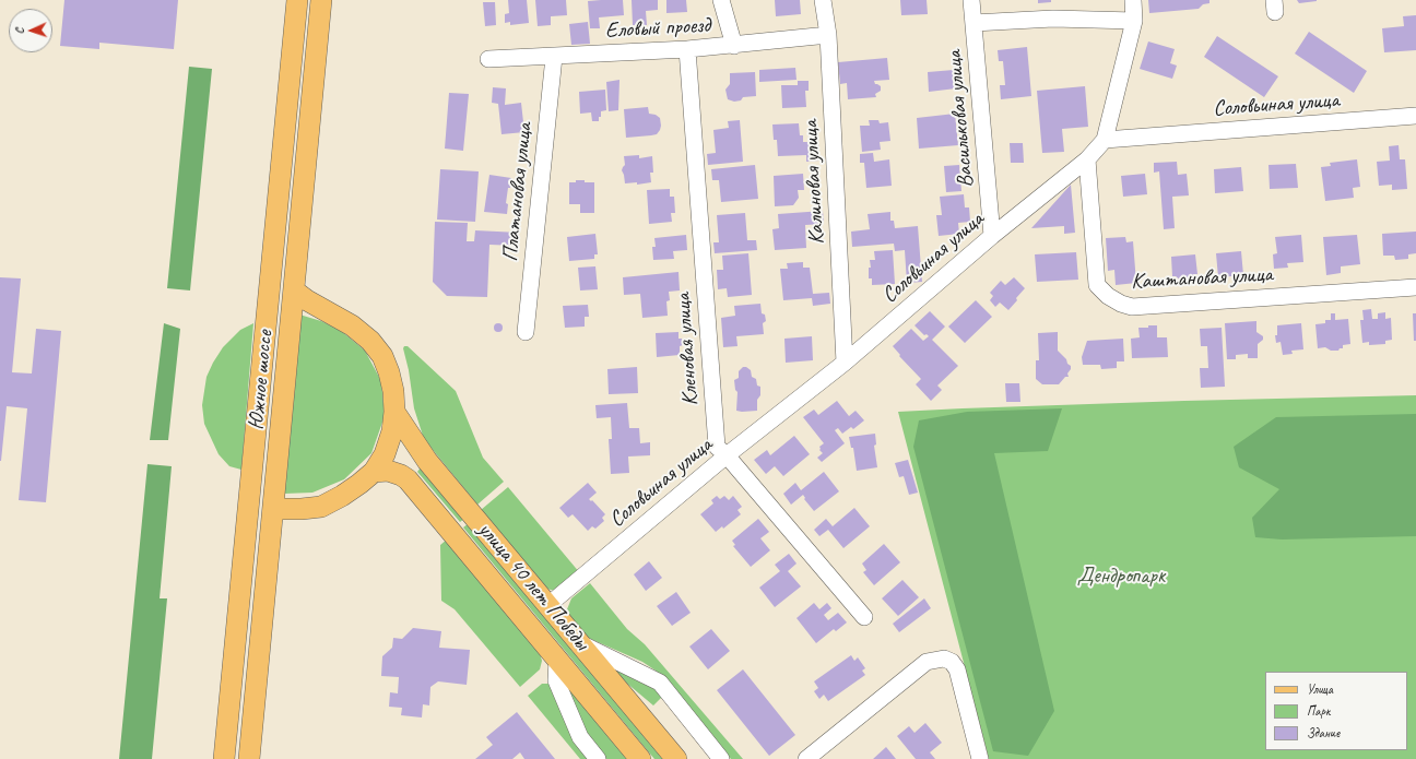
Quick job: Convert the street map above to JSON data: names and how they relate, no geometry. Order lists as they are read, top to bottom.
{
  "streets": {
    "main road": ["Южное шоссе", "улица 40 лет Победы"],
    "street": [
      "Еловый проезд",
      "Соловьиная улица",
      "Васильковая улица",
      "Калиновая улица",
      "Платановая улица",
      "Каштановая улица",
      "Кленовая улица"
    ]
  },
  "crossings": [
    ["Еловый проезд", "Калиновая улица"],
    ["Еловый проезд", "Платановая улица"],
    ["Еловый проезд", "Кленовая улица"],
    ["Соловьиная улица", "Васильковая улица"],
    ["Соловьиная улица", "Калиновая улица"],
    ["Соловьиная улица", "Каштановая улица"],
    ["Соловьиная улица", "Кленовая улица"],
    ["Соловьиная улица", "улица 40 лет Победы"]
  ],
  "parks": ["Дендропарк"],
  "legend": ["Улица", "Парк", "Здание"],
  "north": "left"
}
